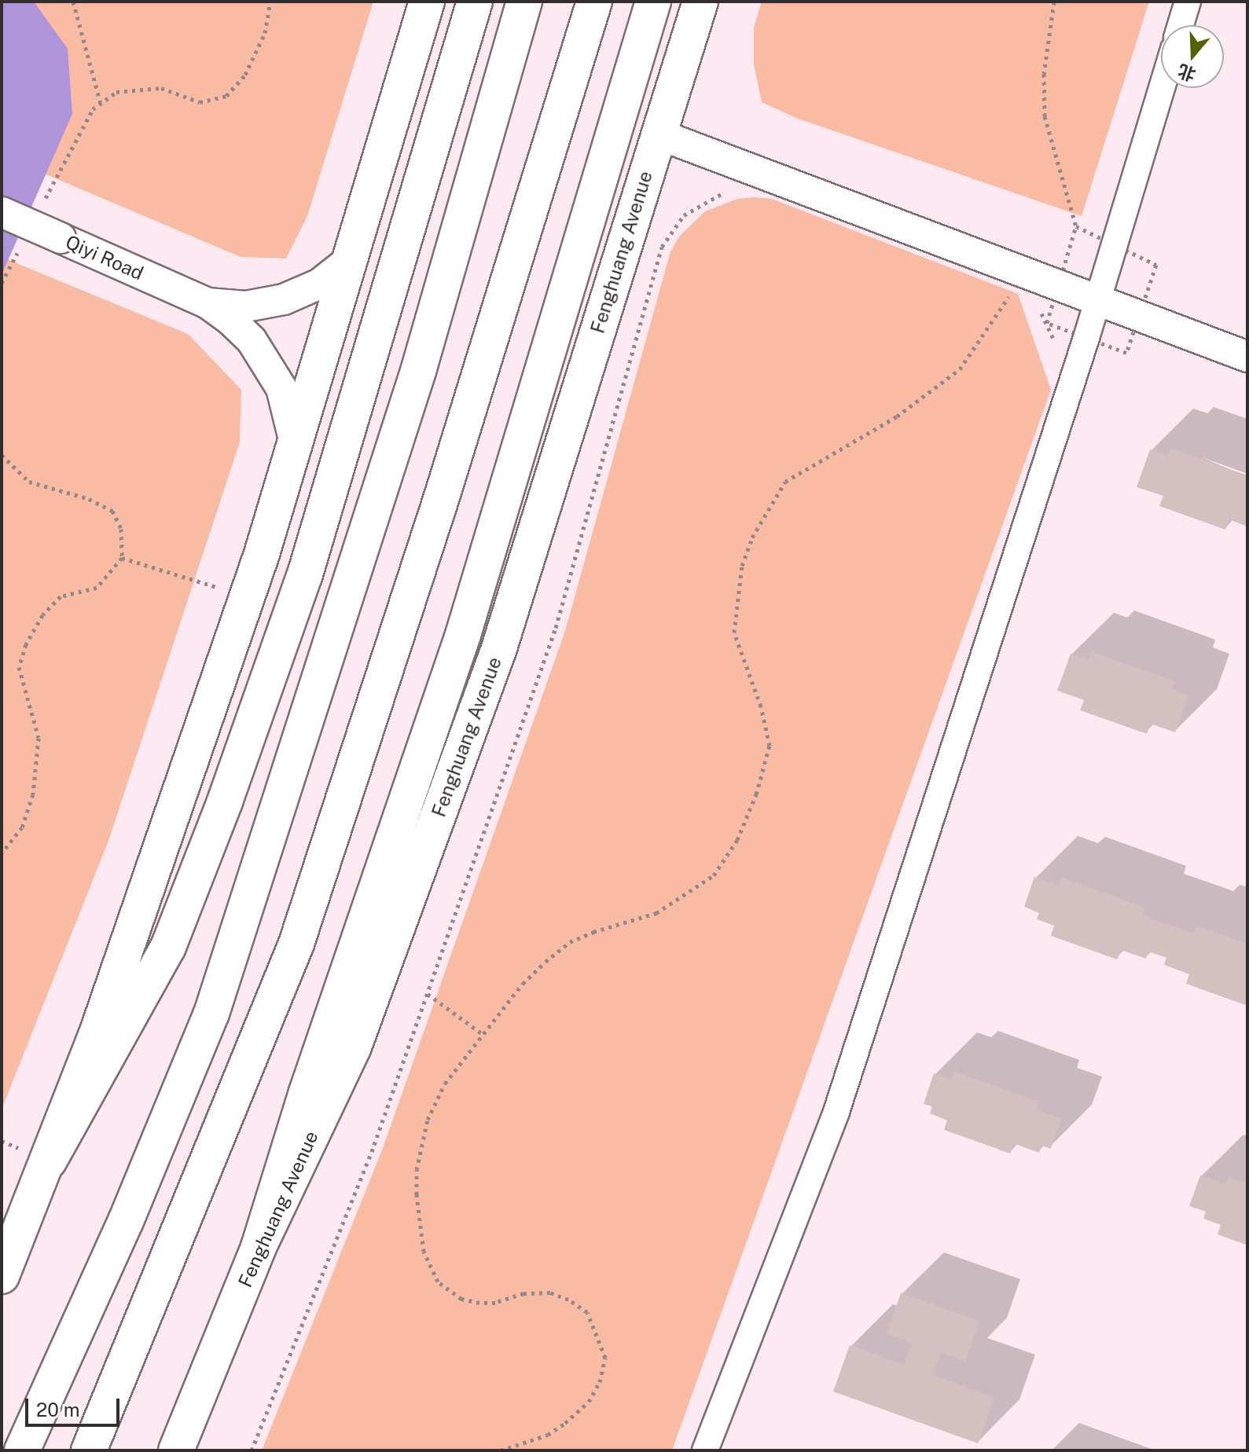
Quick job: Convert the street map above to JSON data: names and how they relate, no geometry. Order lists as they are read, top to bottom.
{
  "streets": {
    "main road": ["Fenghuang Avenue"],
    "street": ["Qiyi Road"]
  },
  "scale_bar": "20 m",
  "north": "bottom"
}
